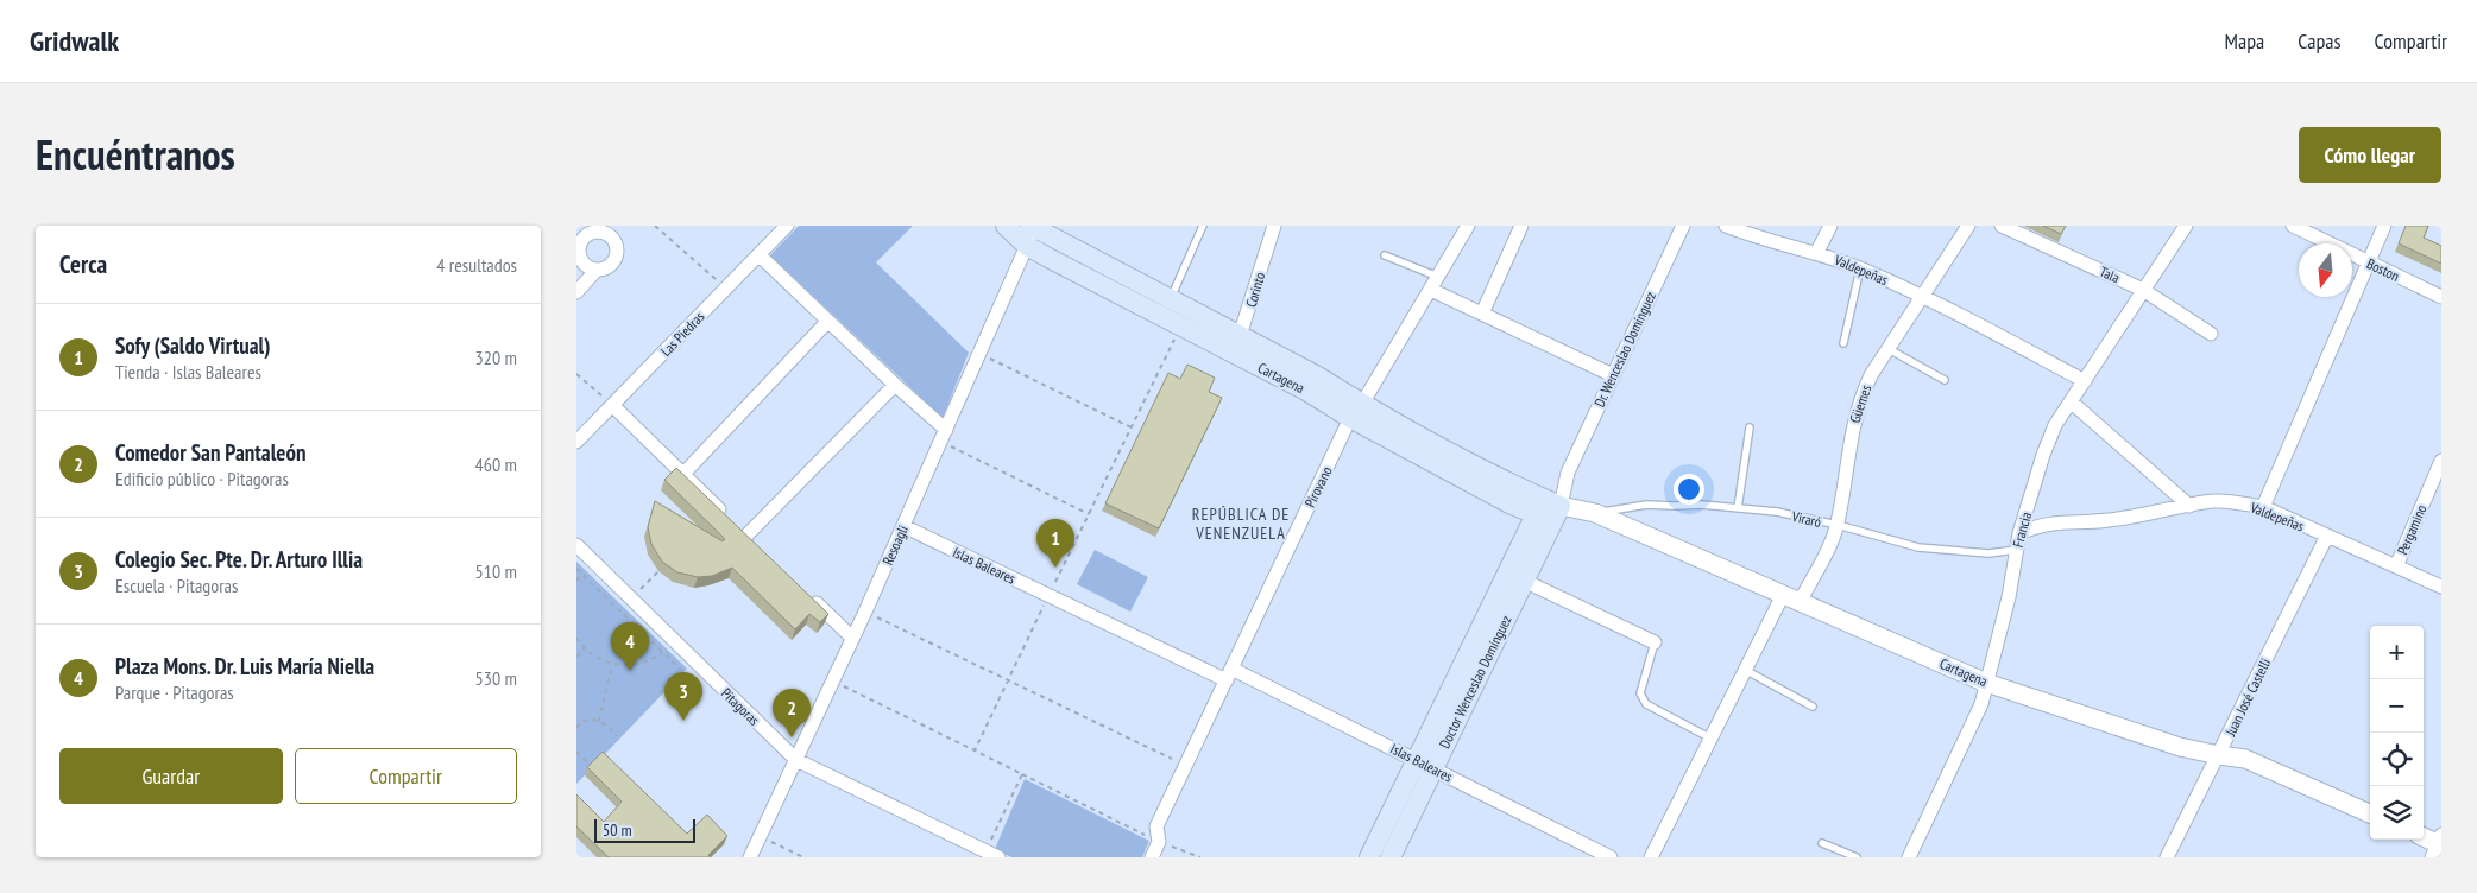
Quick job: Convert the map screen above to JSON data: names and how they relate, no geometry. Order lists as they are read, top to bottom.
{
  "streets": {
    "main road": ["Cartagena", "Doctor Wenceslao Domínguez"],
    "street": [
      "Valdepeñas",
      "Boston",
      "Tala",
      "Corinto",
      "Las Piedras",
      "Dr. Wenceslao Domínguez",
      "Güemes",
      "Pirovano",
      "Francia",
      "Pergamino",
      "Resoagli",
      "Islas Baleares",
      "Juan José Castelli",
      "Pitagoras"
    ],
    "lane": ["Viraró"]
  },
  "crossings": [
    ["Valdepeñas", "Güemes"],
    ["Valdepeñas", "Francia"],
    ["Valdepeñas", "Pergamino"],
    ["Valdepeñas", "Juan José Castelli"],
    ["Tala", "Francia"],
    ["Corinto", "Cartagena"],
    ["Dr. Wenceslao Domínguez", "Cartagena"],
    ["Dr. Wenceslao Domínguez", "Doctor Wenceslao Domínguez"],
    ["Cartagena", "Güemes"],
    ["Cartagena", "Pirovano"],
    ["Cartagena", "Viraró"],
    ["Cartagena", "Francia"],
    ["Cartagena", "Resoagli"],
    ["Cartagena", "Doctor Wenceslao Domínguez"],
    ["Cartagena", "Juan José Castelli"],
    ["Güemes", "Viraró"],
    ["Pirovano", "Islas Baleares"],
    ["Viraró", "Francia"],
    ["Resoagli", "Islas Baleares"],
    ["Resoagli", "Pitagoras"],
    ["Islas Baleares", "Doctor Wenceslao Domínguez"]
  ],
  "districts": ["REPÚBLICA DE VENENZUELA"],
  "scale_bar": "50 m",
  "north": "bottom",
  "page": {
    "header": "Gridwalk",
    "nav": ["Mapa", "Capas", "Compartir"],
    "title": "Encuéntranos",
    "buttons": [
      "Cómo llegar",
      ["Guardar", "Compartir"]
    ],
    "heading": ["Cerca", "4 resultados"],
    "list": [
      {
        "mark": "1",
        "name": "Sofy (Saldo Virtual)",
        "note": "Tienda · Islas Baleares",
        "value": "320 m"
      },
      {
        "mark": "2",
        "name": "Comedor San Pantaleón",
        "note": "Edificio público · Pitagoras",
        "value": "460 m"
      },
      {
        "mark": "3",
        "name": "Colegio Sec. Pte. Dr. Arturo Illia",
        "note": "Escuela · Pitagoras",
        "value": "510 m"
      },
      {
        "mark": "4",
        "name": "Plaza Mons. Dr. Luis María Niella",
        "note": "Parque · Pitagoras",
        "value": "530 m"
      }
    ],
    "pins": [
      "1",
      "4",
      "3",
      "2"
    ],
    "map_buttons": ["+", "−"],
    "scale": "50 m"
  }
}
